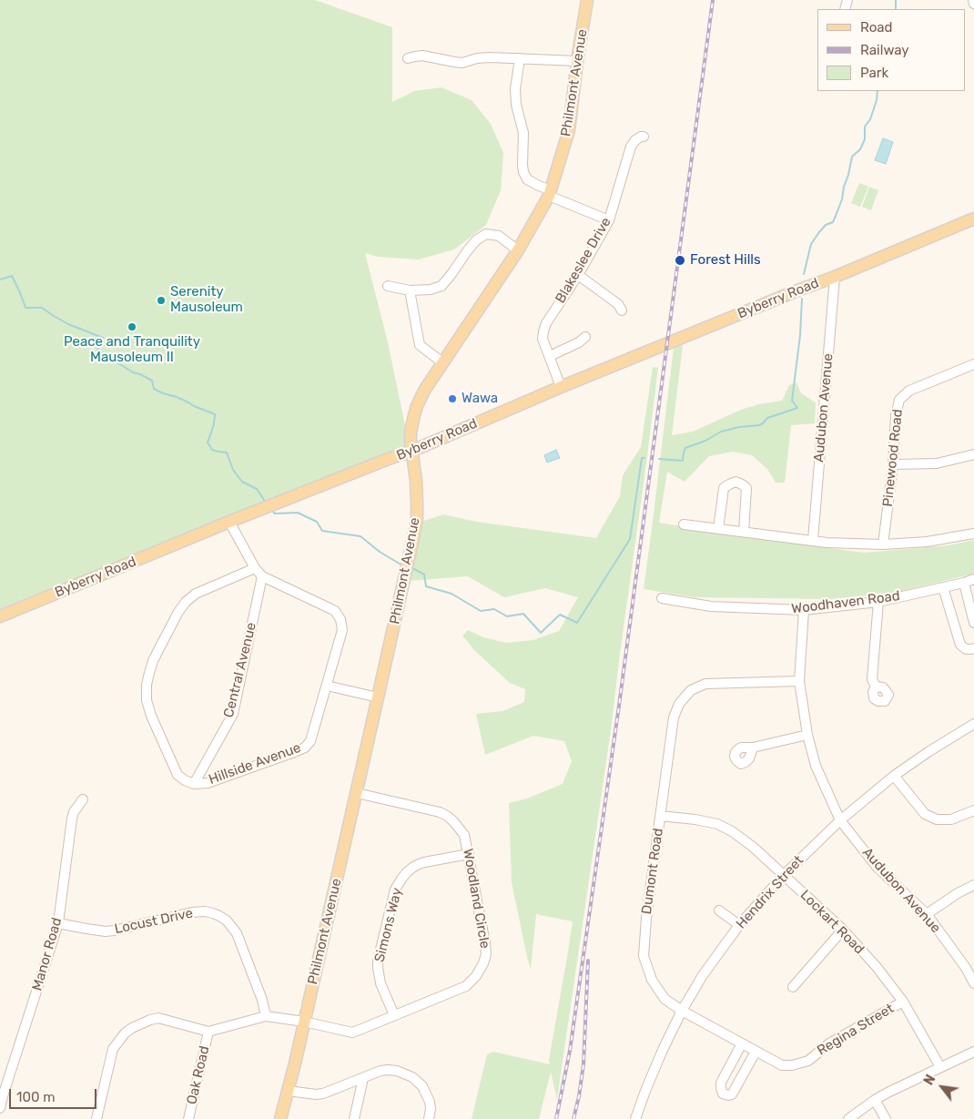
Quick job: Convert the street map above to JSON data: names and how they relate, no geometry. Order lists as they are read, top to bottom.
{
  "streets": {
    "main road": ["Philmont Avenue", "Byberry Road"],
    "street": [
      "Blakeslee Drive",
      "Audubon Avenue",
      "Pinewood Road",
      "Woodhaven Road",
      "Central Avenue",
      "Hillside Avenue",
      "Dumont Road",
      "Hendrix Street",
      "Woodland Circle",
      "Locust Drive",
      "Lockart Road",
      "Simons Way",
      "Manor Road",
      "Regina Street",
      "Oak Road"
    ]
  },
  "crossings": [
    ["Philmont Avenue", "Byberry Road"],
    ["Philmont Avenue", "Woodland Circle"],
    ["Blakeslee Drive", "Byberry Road"],
    ["Byberry Road", "Audubon Avenue"],
    ["Audubon Avenue", "Woodhaven Road"],
    ["Audubon Avenue", "Dumont Road"],
    ["Audubon Avenue", "Hendrix Street"],
    ["Central Avenue", "Hillside Avenue"],
    ["Dumont Road", "Hendrix Street"],
    ["Dumont Road", "Lockart Road"],
    ["Dumont Road", "Regina Street"],
    ["Hendrix Street", "Lockart Road"],
    ["Woodland Circle", "Locust Drive"],
    ["Woodland Circle", "Simons Way"],
    ["Locust Drive", "Manor Road"],
    ["Lockart Road", "Regina Street"]
  ],
  "places": [
    "Forest Hills",
    "Serenity Mausoleum",
    "Peace and Tranquility Mausoleum II",
    "Wawa"
  ],
  "legend": ["Road", "Railway", "Park"],
  "scale_bar": "100 m",
  "north": "top left"
}
